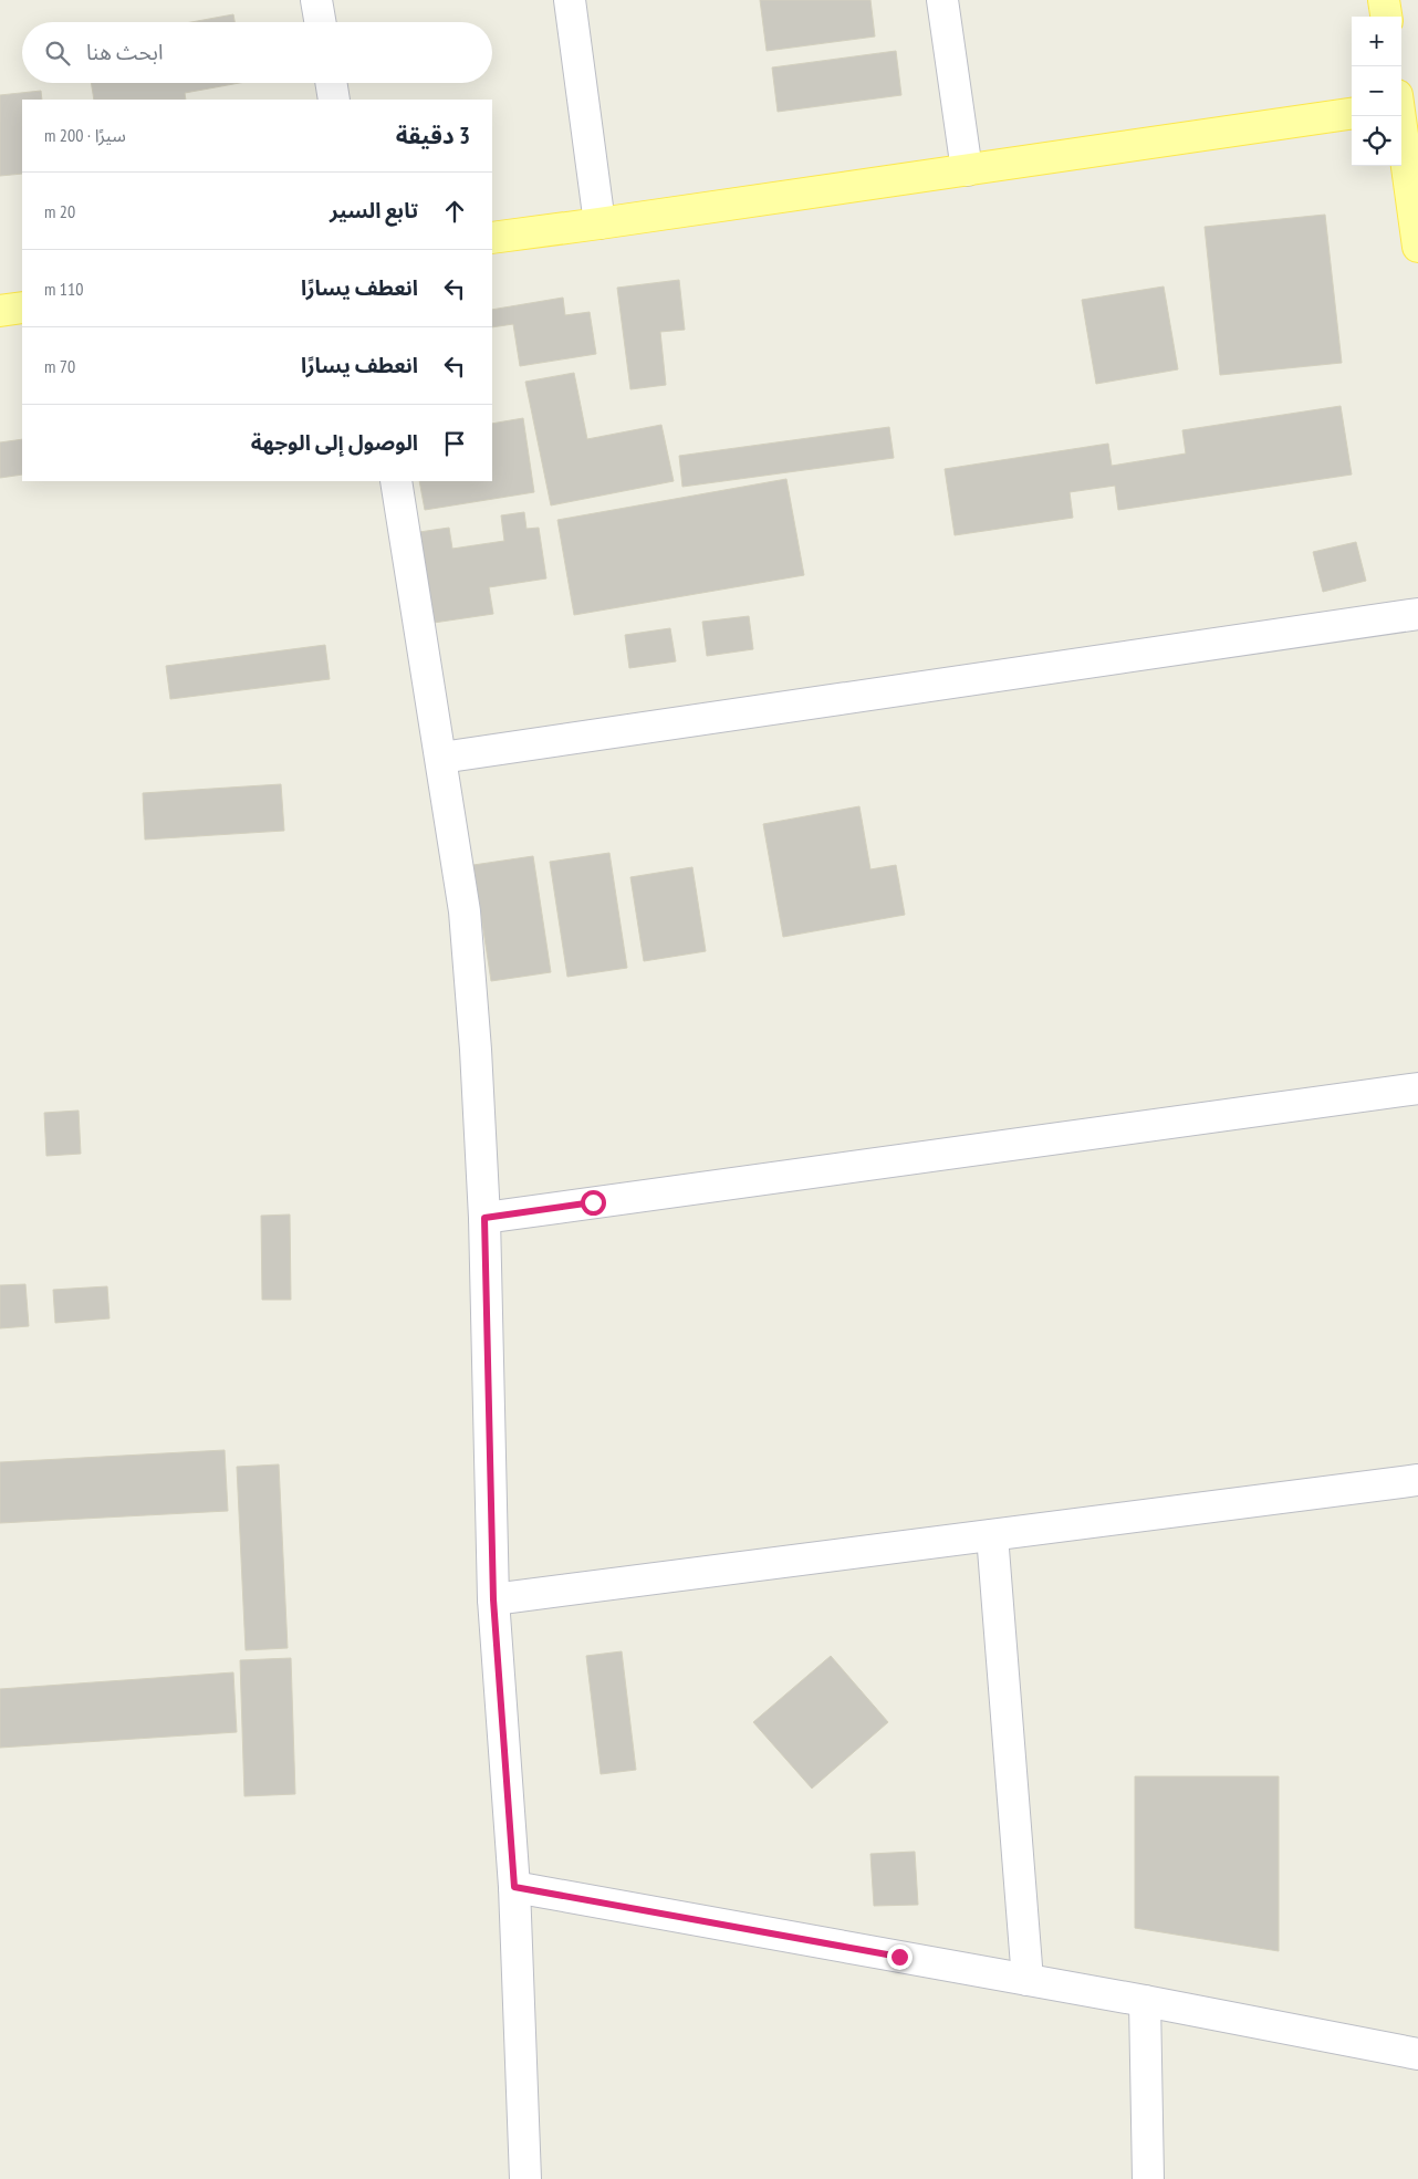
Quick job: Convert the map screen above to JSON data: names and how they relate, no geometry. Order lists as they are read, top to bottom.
{
  "page": {
    "map_buttons": ["+", "−"],
    "search": "ابحث هنا",
    "heading": ["3 دقيقة", "سيرًا · 200 m"],
    "list": [
      ["تابع السير", "20 m"],
      ["انعطف يسارًا", "110 m"],
      ["انعطف يسارًا", "70 m"],
      "الوصول إلى الوجهة"
    ]
  }
}
